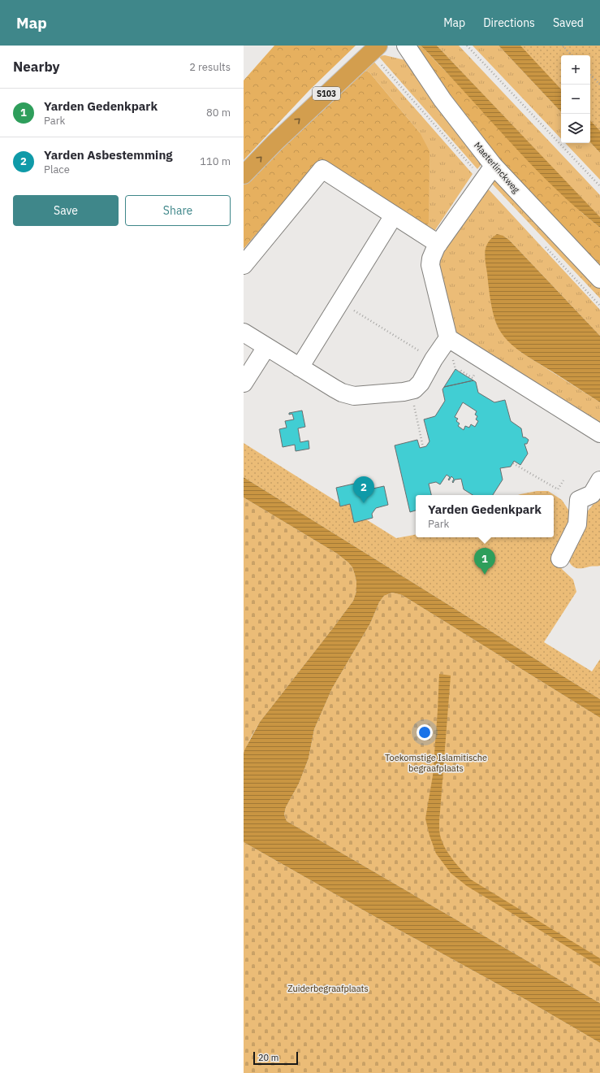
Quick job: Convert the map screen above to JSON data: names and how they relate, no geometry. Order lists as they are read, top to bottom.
{
  "streets": {
    "highway": ["S103"],
    "street": ["Maeterlinckweg"]
  },
  "parks": ["Toekomstige Islamitische begraafplaats", "Zuiderbegraafplaats"],
  "scale_bar": "20 m",
  "page": {
    "header": "Map",
    "nav": ["Map", "Directions", "Saved"],
    "heading": ["Nearby", "2 results"],
    "map_buttons": ["+", "−"],
    "list": [
      {
        "mark": "1",
        "name": "Yarden Gedenkpark",
        "note": "Park",
        "value": "80 m"
      },
      {
        "mark": "2",
        "name": "Yarden Asbestemming",
        "note": "Place",
        "value": "110 m"
      }
    ],
    "buttons": ["Save", "Share"],
    "pins": ["2", "1"],
    "popup": ["Yarden Gedenkpark", "Park"],
    "scale": "20 m"
  }
}
